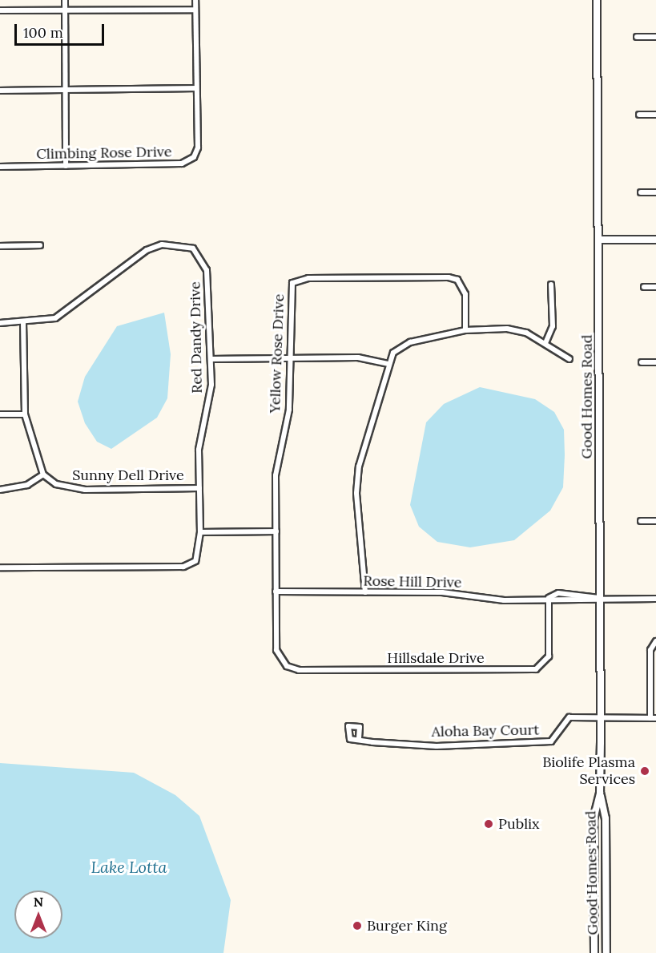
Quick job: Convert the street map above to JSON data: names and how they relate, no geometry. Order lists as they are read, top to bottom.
{
  "streets": {
    "street": [
      "Climbing Rose Drive",
      "Red Dandy Drive",
      "Yellow Rose Drive",
      "Good Homes Road",
      "Sunny Dell Drive",
      "Rose Hill Drive",
      "Hillsdale Drive",
      "Aloha Bay Court"
    ]
  },
  "crossings": [
    ["Red Dandy Drive", "Sunny Dell Drive"],
    ["Yellow Rose Drive", "Rose Hill Drive"],
    ["Yellow Rose Drive", "Hillsdale Drive"],
    ["Good Homes Road", "Rose Hill Drive"],
    ["Good Homes Road", "Aloha Bay Court"],
    ["Rose Hill Drive", "Hillsdale Drive"]
  ],
  "water": ["Lake Lotta"],
  "places": ["Biolife Plasma Services", "Publix", "Burger King"],
  "scale_bar": "100 m",
  "north": "top"
}
